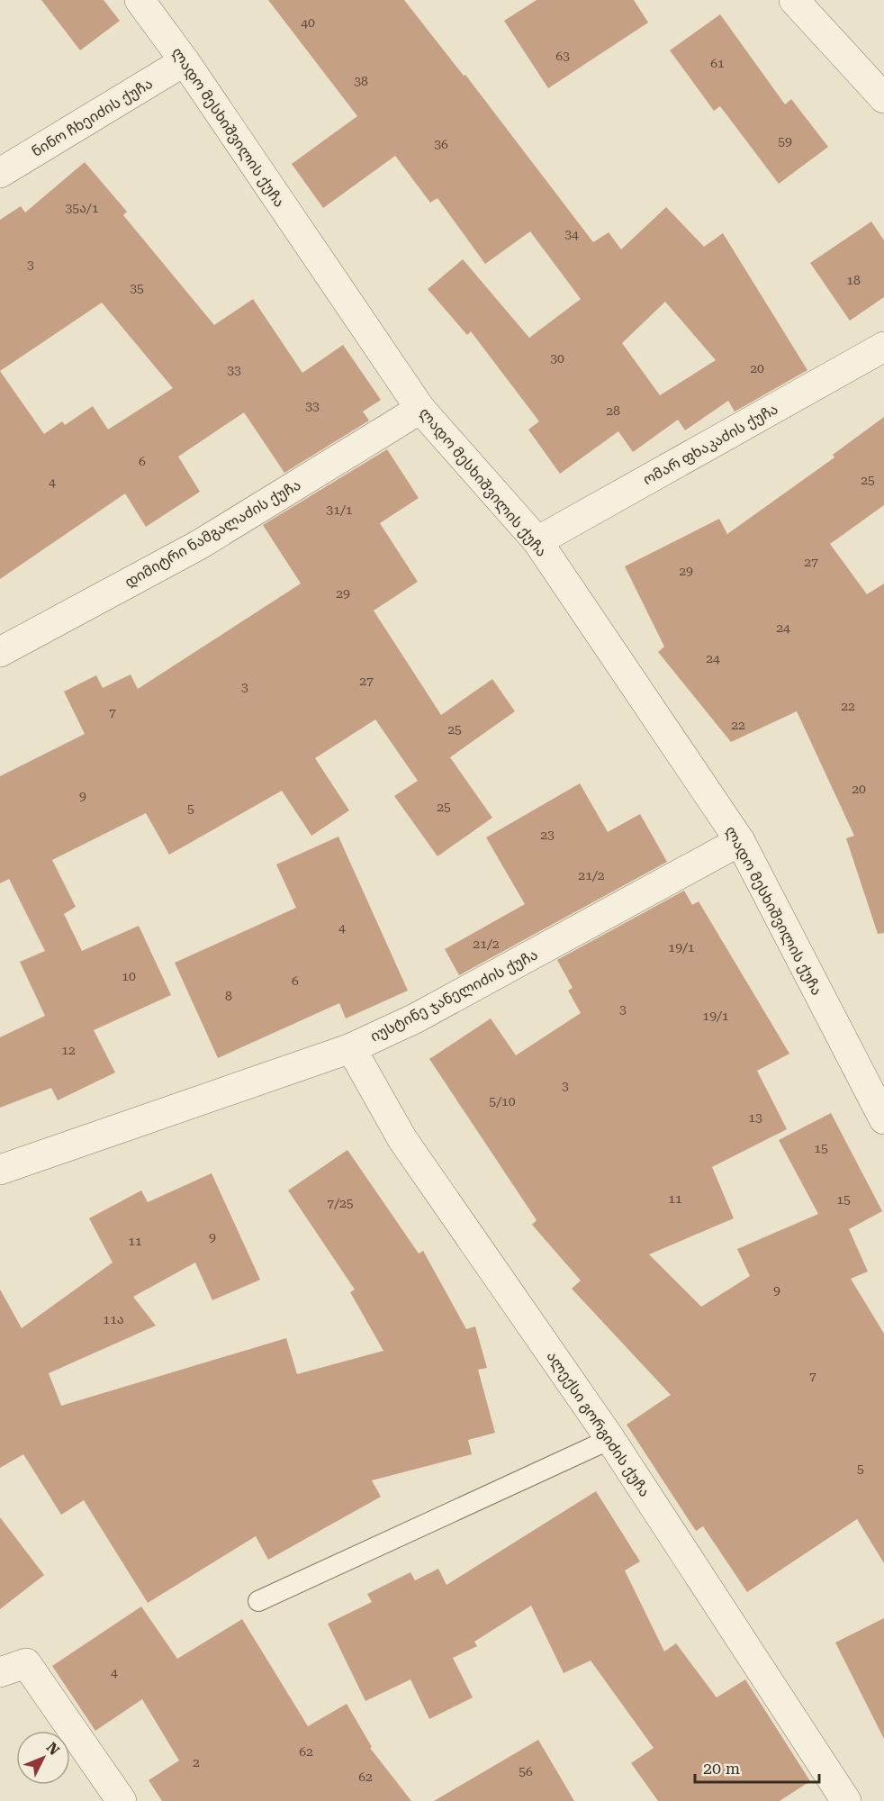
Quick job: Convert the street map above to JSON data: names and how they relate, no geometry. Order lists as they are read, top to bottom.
{
  "streets": {
    "street": [
      "ნინო ჩხეიძის ქუჩა",
      "ლადო მესხიშვილის ქუჩა",
      "ომარ ფხაკაძის ქუჩა",
      "დიმიტრი ნამგალაძის ქუჩა",
      "იუსტინე ჯანელიძის ქუჩა",
      "ალექსი გორგიძის ქუჩა"
    ]
  },
  "crossings": [
    ["ნინო ჩხეიძის ქუჩა", "ლადო მესხიშვილის ქუჩა"],
    ["ლადო მესხიშვილის ქუჩა", "ომარ ფხაკაძის ქუჩა"],
    ["ლადო მესხიშვილის ქუჩა", "დიმიტრი ნამგალაძის ქუჩა"],
    ["ლადო მესხიშვილის ქუჩა", "იუსტინე ჯანელიძის ქუჩა"],
    ["იუსტინე ჯანელიძის ქუჩა", "ალექსი გორგიძის ქუჩა"]
  ],
  "house_numbers": [
    "40",
    "63",
    "61",
    "38",
    "59",
    "36",
    "35ა/1",
    "34",
    "3",
    "18",
    "35",
    "30",
    "20",
    "33",
    "33",
    "28",
    "6",
    "25",
    "4",
    "31/1",
    "27",
    "29",
    "29",
    "24",
    "24",
    "27",
    "3",
    "22",
    "7",
    "22",
    "25",
    "20",
    "9",
    "25",
    "5",
    "23",
    "21/2",
    "4",
    "21/2",
    "19/1",
    "10",
    "6",
    "8",
    "3",
    "19/1",
    "12",
    "3",
    "5/10",
    "13",
    "15",
    "11",
    "15",
    "7/25",
    "9",
    "11",
    "9",
    "11ა",
    "7",
    "5",
    "4",
    "62",
    "2",
    "56",
    "62"
  ],
  "scale_bar": "20 m",
  "north": "top right"
}
